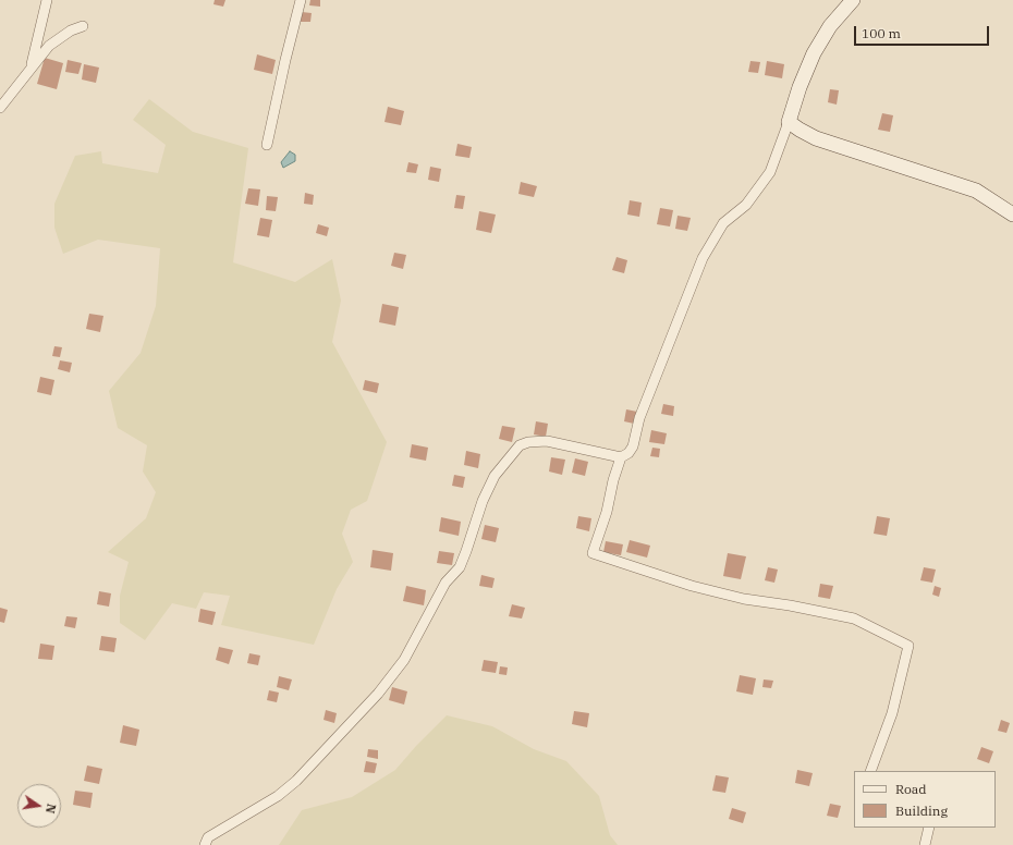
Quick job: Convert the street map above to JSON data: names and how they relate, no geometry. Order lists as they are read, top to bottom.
{
  "legend": ["Road", "Building"],
  "scale_bar": "100 m",
  "north": "right"
}
